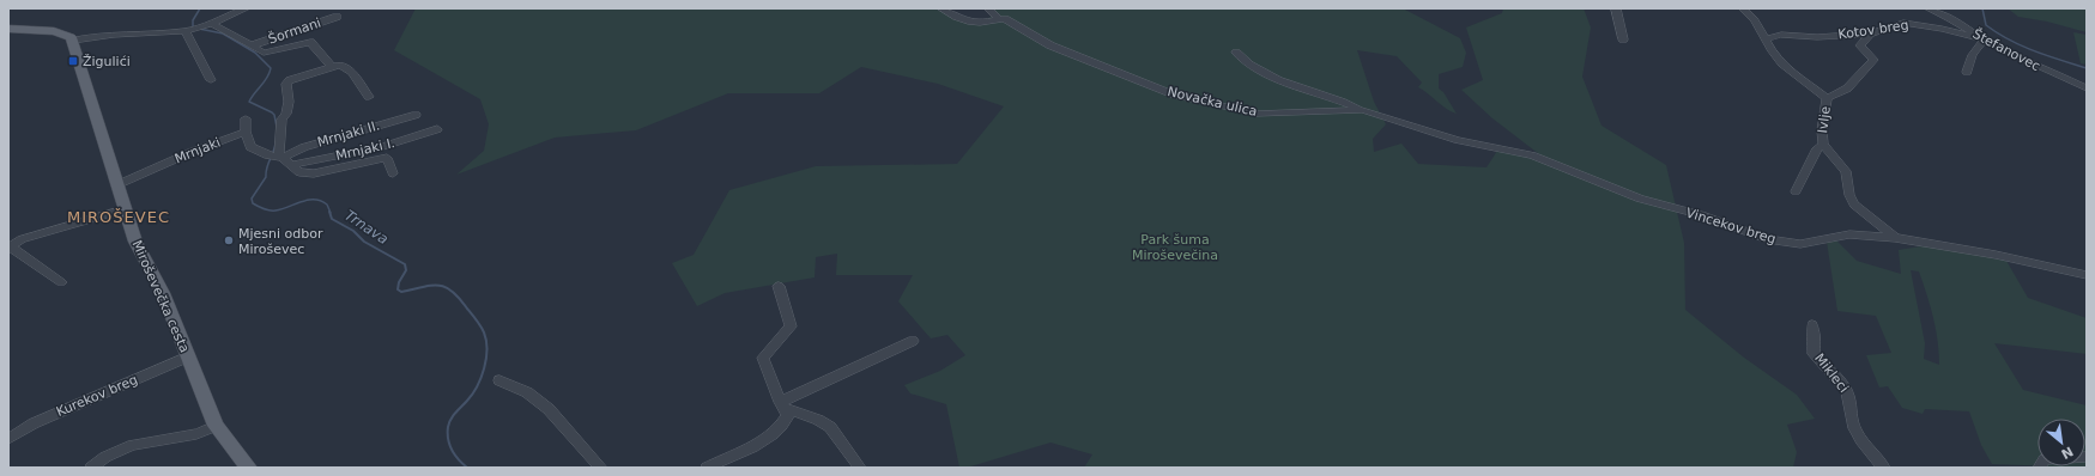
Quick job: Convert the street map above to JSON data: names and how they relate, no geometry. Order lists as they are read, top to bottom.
{
  "streets": {
    "main road": ["Miroševečka cesta"],
    "street": [
      "Kotov breg",
      "Šormani",
      "Štefanovec",
      "Novačka ulica",
      "Ivlje",
      "Mrnjaki II.",
      "Mrnjaki I.",
      "Mrnjaki",
      "Vincekov breg",
      "Mikleci",
      "Kurekov breg"
    ]
  },
  "crossings": [
    ["Kotov breg", "Štefanovec"],
    ["Kotov breg", "Ivlje"],
    ["Novačka ulica", "Vincekov breg"],
    ["Ivlje", "Vincekov breg"],
    ["Mrnjaki II.", "Mrnjaki I."],
    ["Mrnjaki", "Miroševečka cesta"],
    ["Miroševečka cesta", "Kurekov breg"]
  ],
  "districts": ["MIROŠEVEC"],
  "water": ["Trnava"],
  "parks": ["Park šuma Miroševečina"],
  "places": {
    "transit": ["Žigulići"],
    "other": ["Mjesni odbor Miroševec"]
  },
  "north": "bottom right"
}
